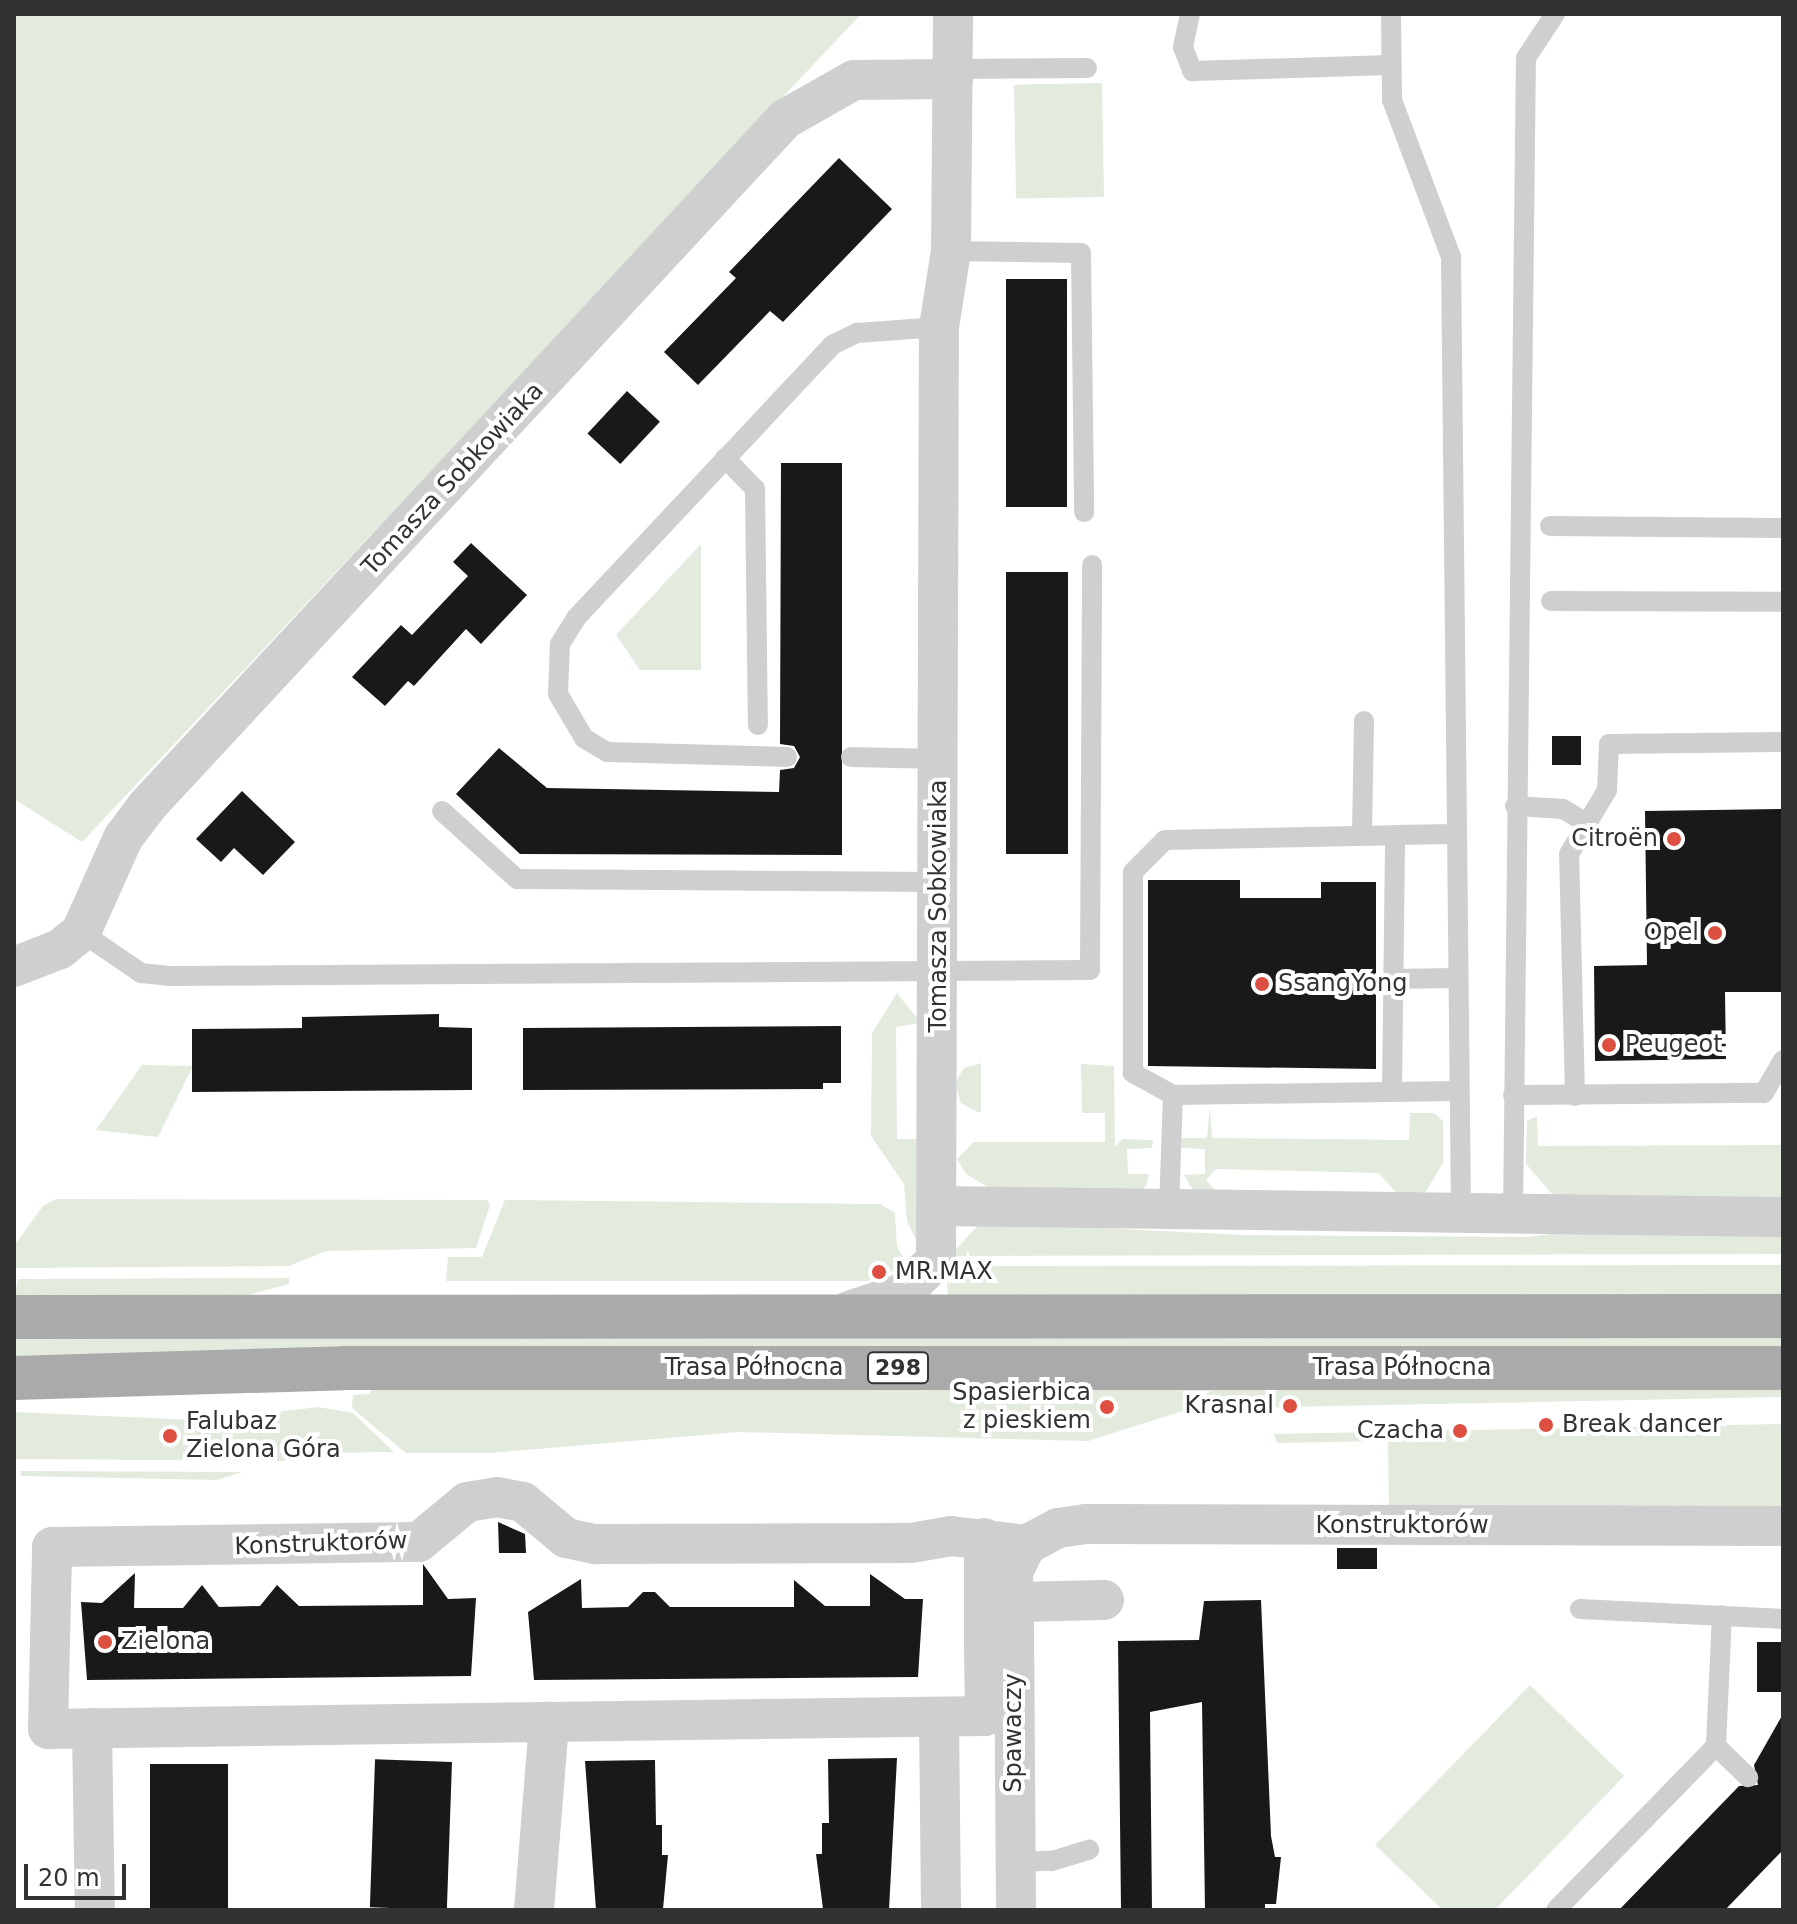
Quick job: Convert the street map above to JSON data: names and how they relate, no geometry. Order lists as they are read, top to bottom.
{
  "streets": {
    "main road": ["Trasa Północna", "298"],
    "street": ["Tomasza Sobkowiaka", "Konstruktorów", "Spawaczy"]
  },
  "crossings": [
    ["Tomasza Sobkowiaka", "298"],
    ["Konstruktorów", "Spawaczy"]
  ],
  "places": [
    "Citroën",
    "Opel",
    "SsangYong",
    "Peugeot",
    "MR.MAX",
    "Krasnal",
    "Spasierbica z pieskiem",
    "Break dancer",
    "Czacha",
    "Falubaz Zielona Góra",
    "Zielona"
  ],
  "scale_bar": "20 m"
}
